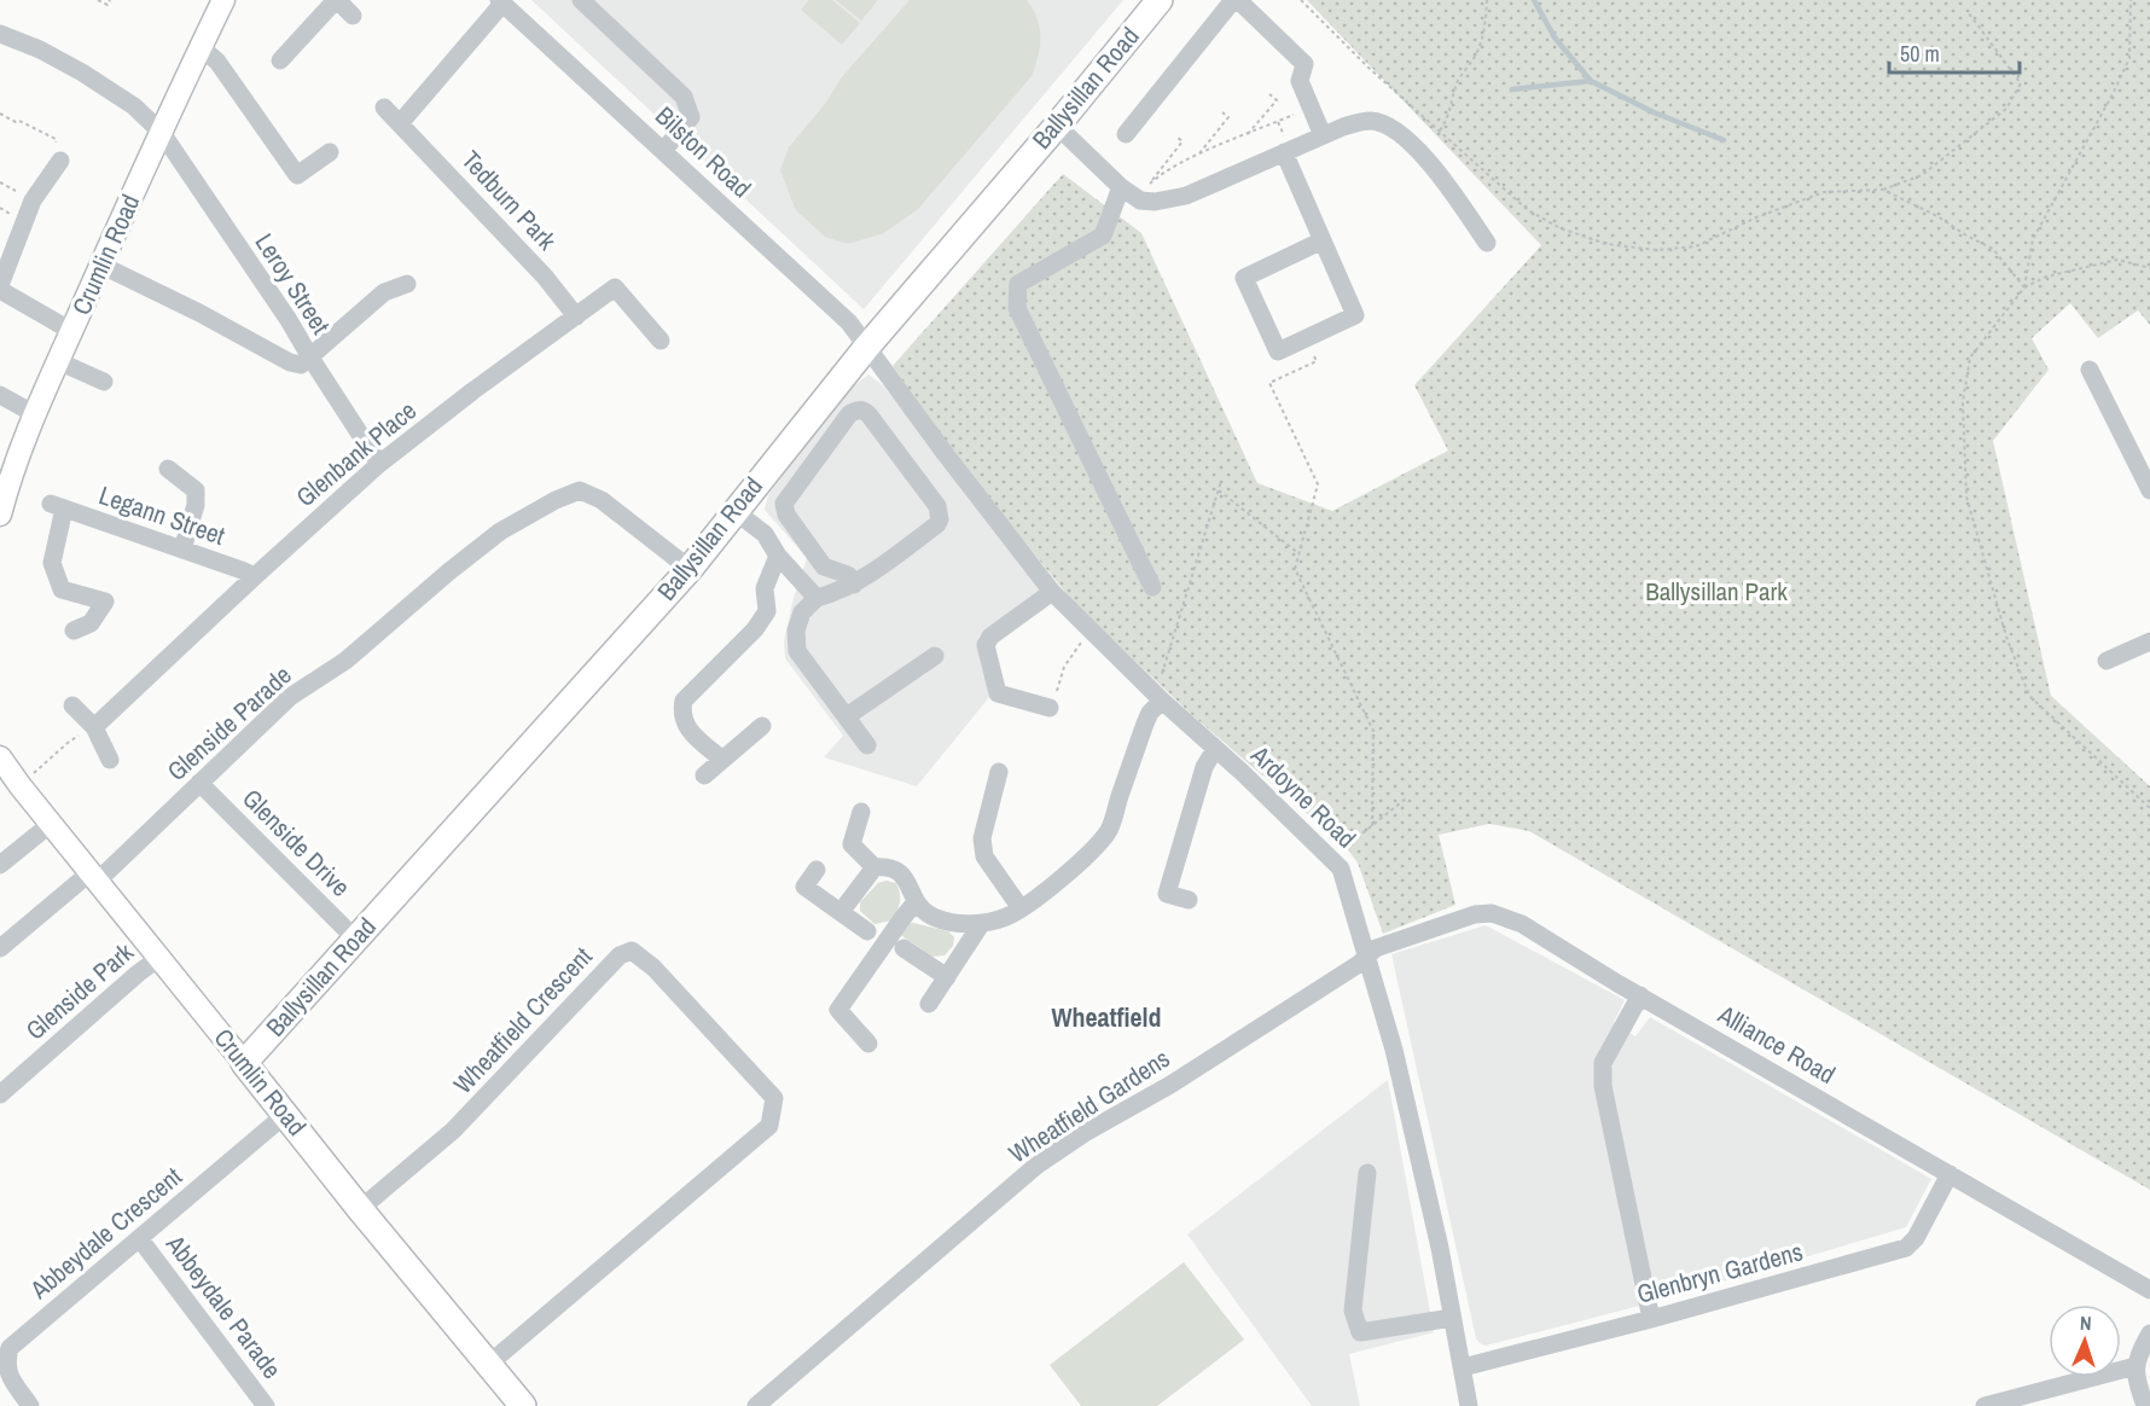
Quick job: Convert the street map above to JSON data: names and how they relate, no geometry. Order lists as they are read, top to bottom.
{
  "streets": {
    "highway": ["Ballysillan Road", "Crumlin Road"],
    "street": [
      "Bilston Road",
      "Tedburn Park",
      "Leroy Street",
      "Glenbank Place",
      "Legann Street",
      "Glenside Parade",
      "Ardoyne Road",
      "Glenside Drive",
      "Glenside Park",
      "Wheatfield Crescent",
      "Alliance Road",
      "Wheatfield Gardens",
      "Abbeydale Crescent",
      "Glenbryn Gardens",
      "Abbeydale Parade"
    ]
  },
  "crossings": [
    ["Ballysillan Road", "Bilston Road"],
    ["Ballysillan Road", "Crumlin Road"],
    ["Ballysillan Road", "Glenside Parade"],
    ["Ballysillan Road", "Ardoyne Road"],
    ["Ballysillan Road", "Glenside Drive"],
    ["Bilston Road", "Ardoyne Road"],
    ["Tedburn Park", "Glenbank Place"],
    ["Crumlin Road", "Leroy Street"],
    ["Crumlin Road", "Glenside Parade"],
    ["Crumlin Road", "Glenside Park"],
    ["Crumlin Road", "Wheatfield Crescent"],
    ["Crumlin Road", "Abbeydale Crescent"],
    ["Leroy Street", "Glenbank Place"],
    ["Glenbank Place", "Legann Street"],
    ["Glenside Parade", "Glenside Drive"],
    ["Ardoyne Road", "Alliance Road"],
    ["Ardoyne Road", "Wheatfield Gardens"],
    ["Ardoyne Road", "Glenbryn Gardens"],
    ["Alliance Road", "Wheatfield Gardens"],
    ["Alliance Road", "Glenbryn Gardens"],
    ["Abbeydale Crescent", "Abbeydale Parade"]
  ],
  "districts": ["Wheatfield"],
  "parks": ["Ballysillan Park"],
  "scale_bar": "50 m",
  "north": "top"
}
